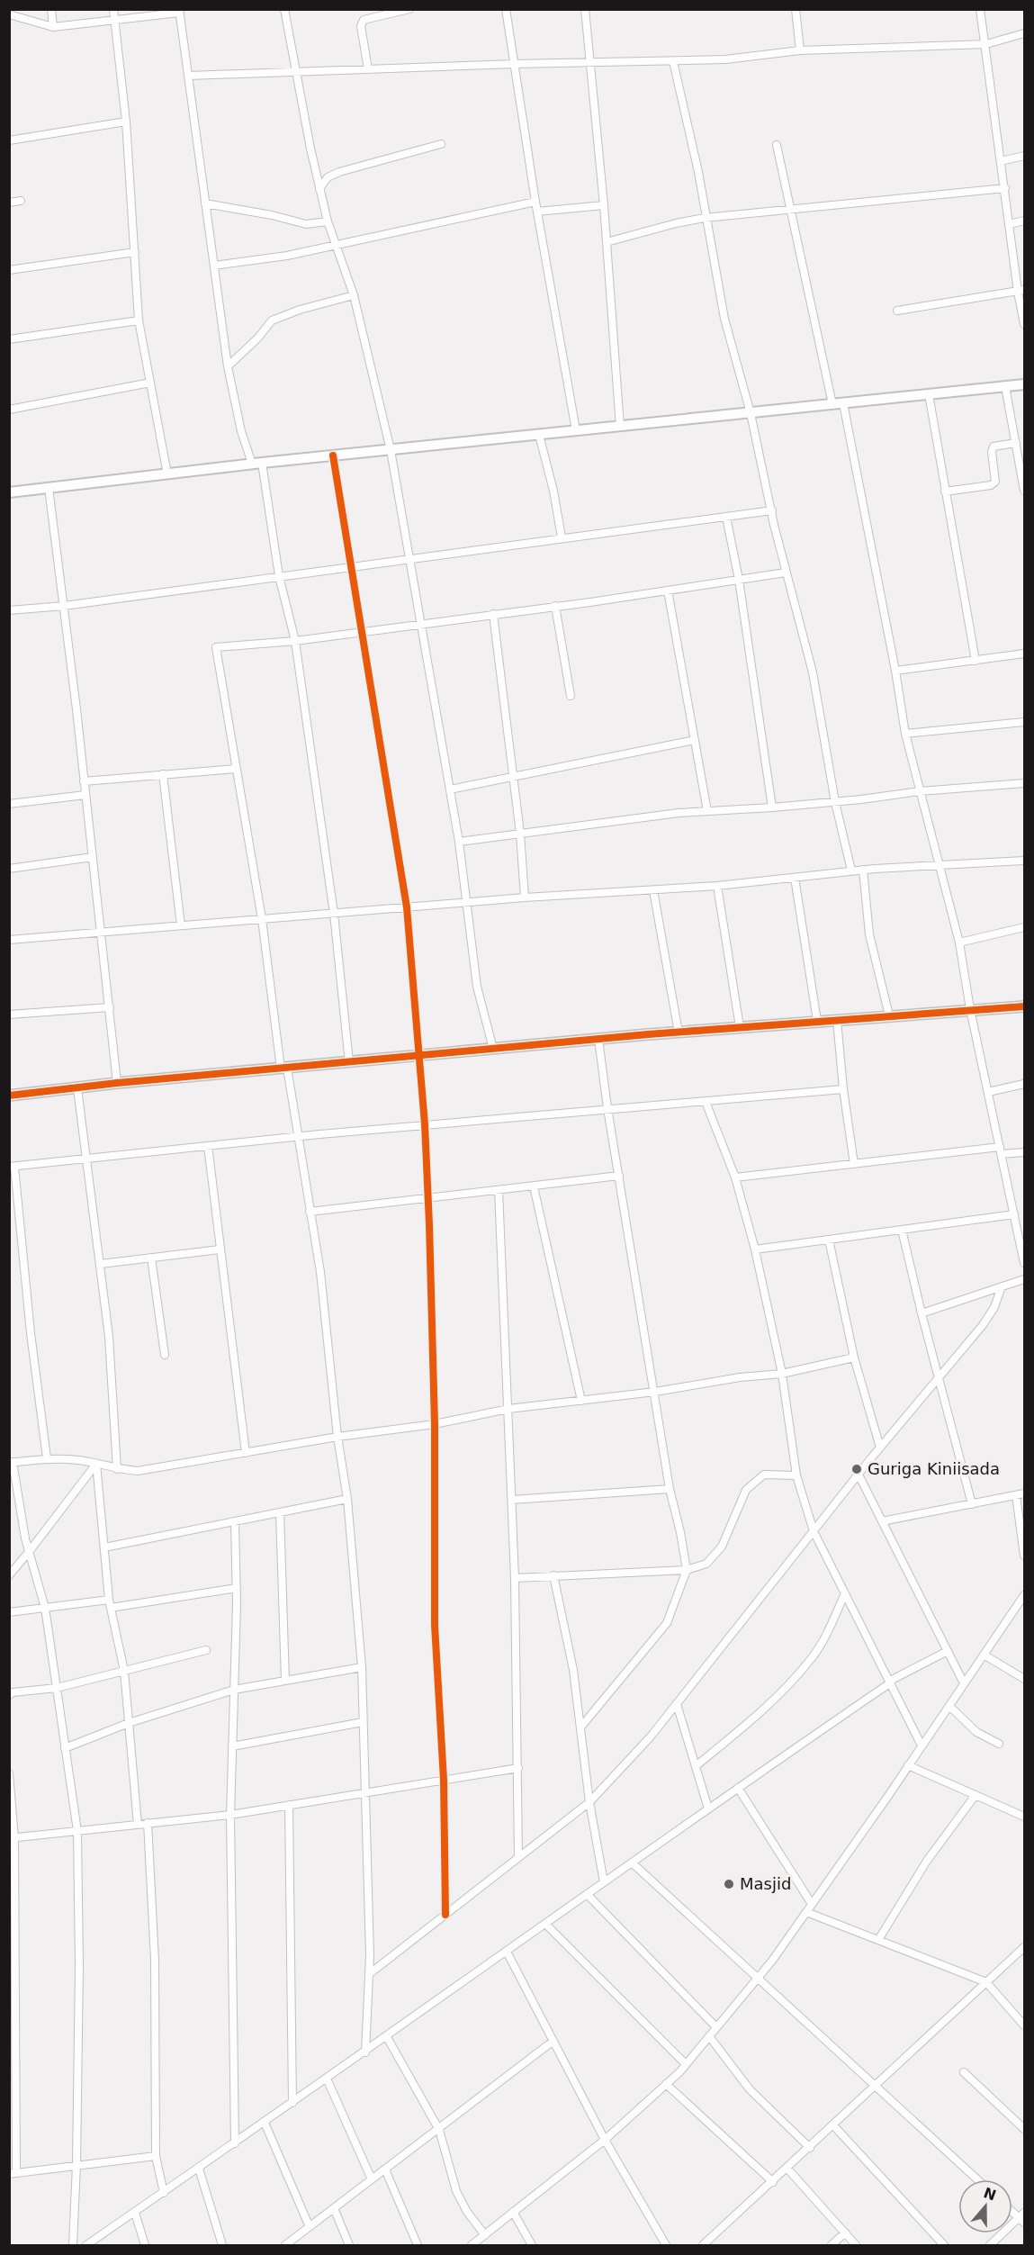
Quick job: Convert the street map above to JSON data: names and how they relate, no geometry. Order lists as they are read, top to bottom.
{
  "places": ["Guriga Kiniisada", "Masjid"],
  "north": "top"
}
